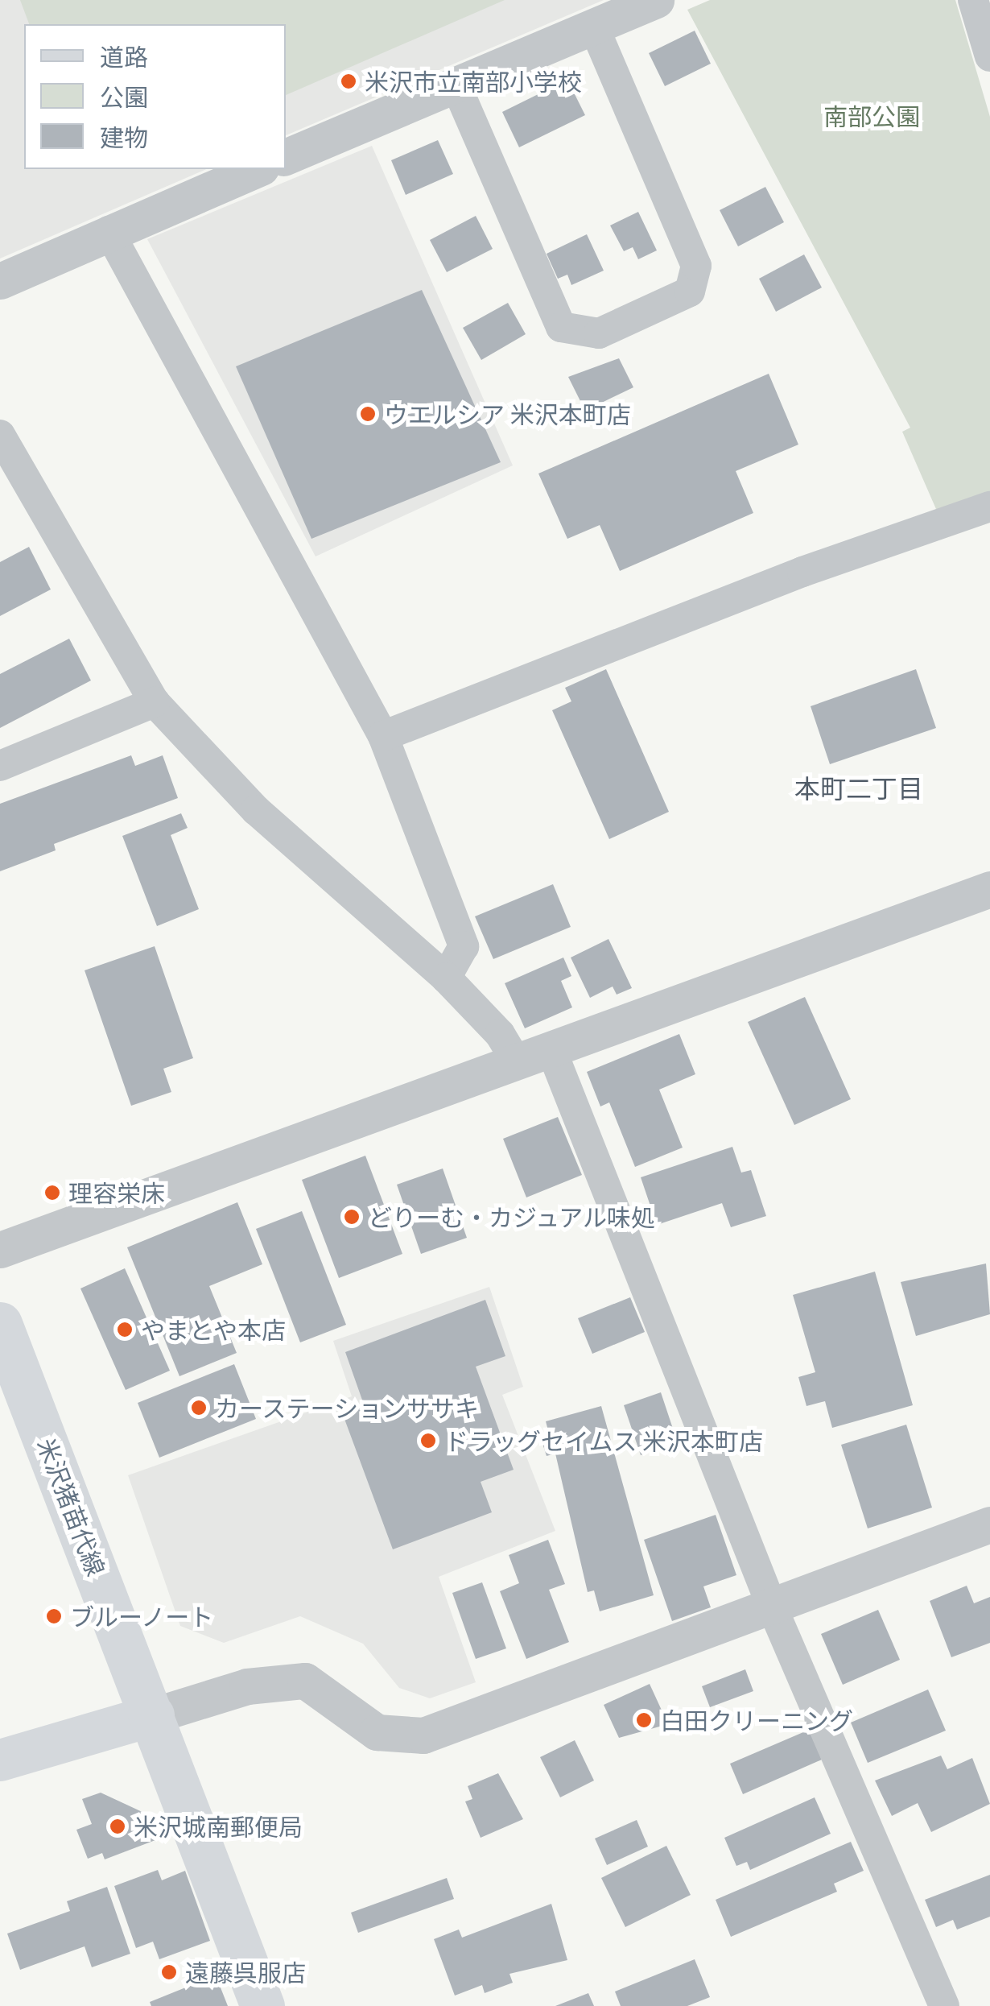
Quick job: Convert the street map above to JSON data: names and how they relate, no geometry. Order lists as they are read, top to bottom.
{
  "streets": {
    "main road": ["米沢猪苗代線"]
  },
  "districts": ["本町二丁目"],
  "parks": ["南部公園"],
  "places": [
    "米沢市立南部小学校",
    "ウエルシア 米沢本町店",
    "理容栄床",
    "どりーむ・カジュアル味処",
    "やまとや本店",
    "カーステーションササキ",
    "ドラッグセイムス 米沢本町店",
    "ブルーノート",
    "白田クリーニング",
    "米沢城南郵便局",
    "遠藤呉服店"
  ],
  "legend": ["道路", "公園", "建物"]
}
